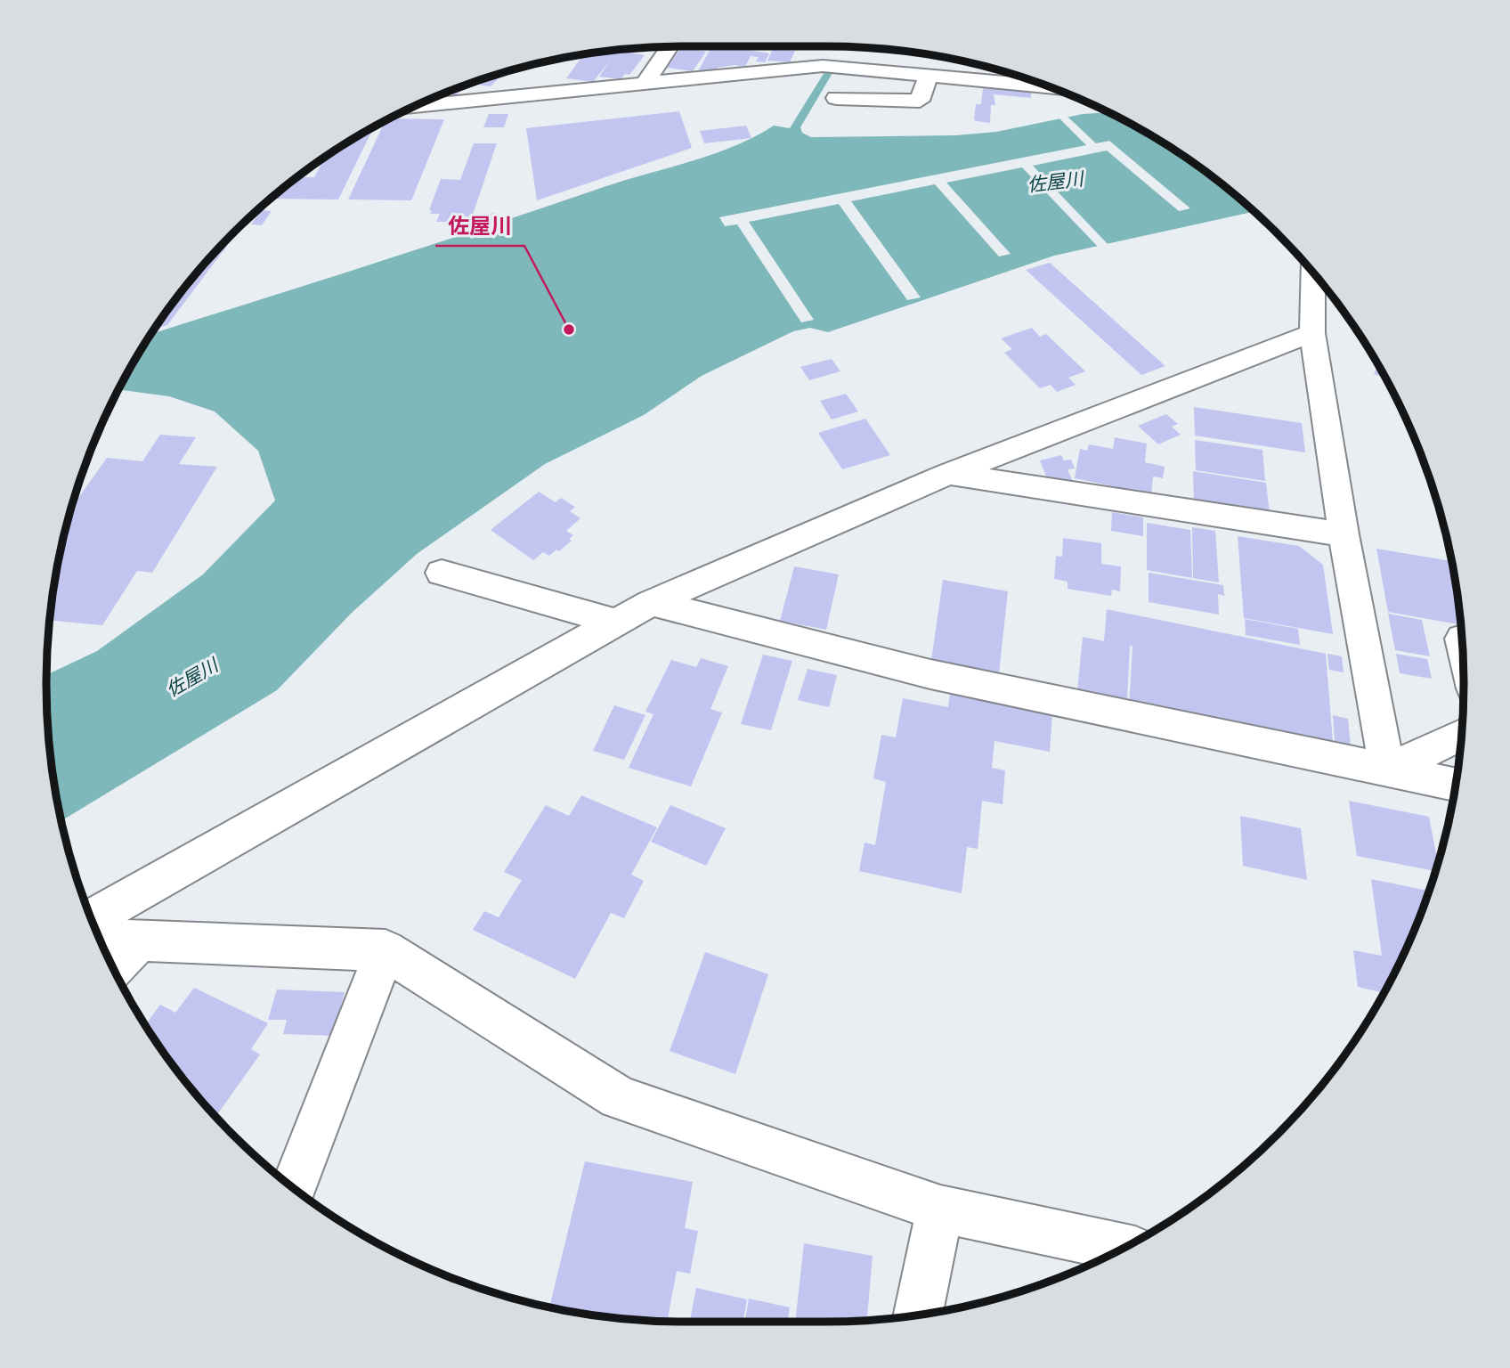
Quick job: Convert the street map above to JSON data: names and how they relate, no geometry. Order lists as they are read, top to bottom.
{
  "water": ["佐屋川"],
  "places": ["佐屋川"]
}
